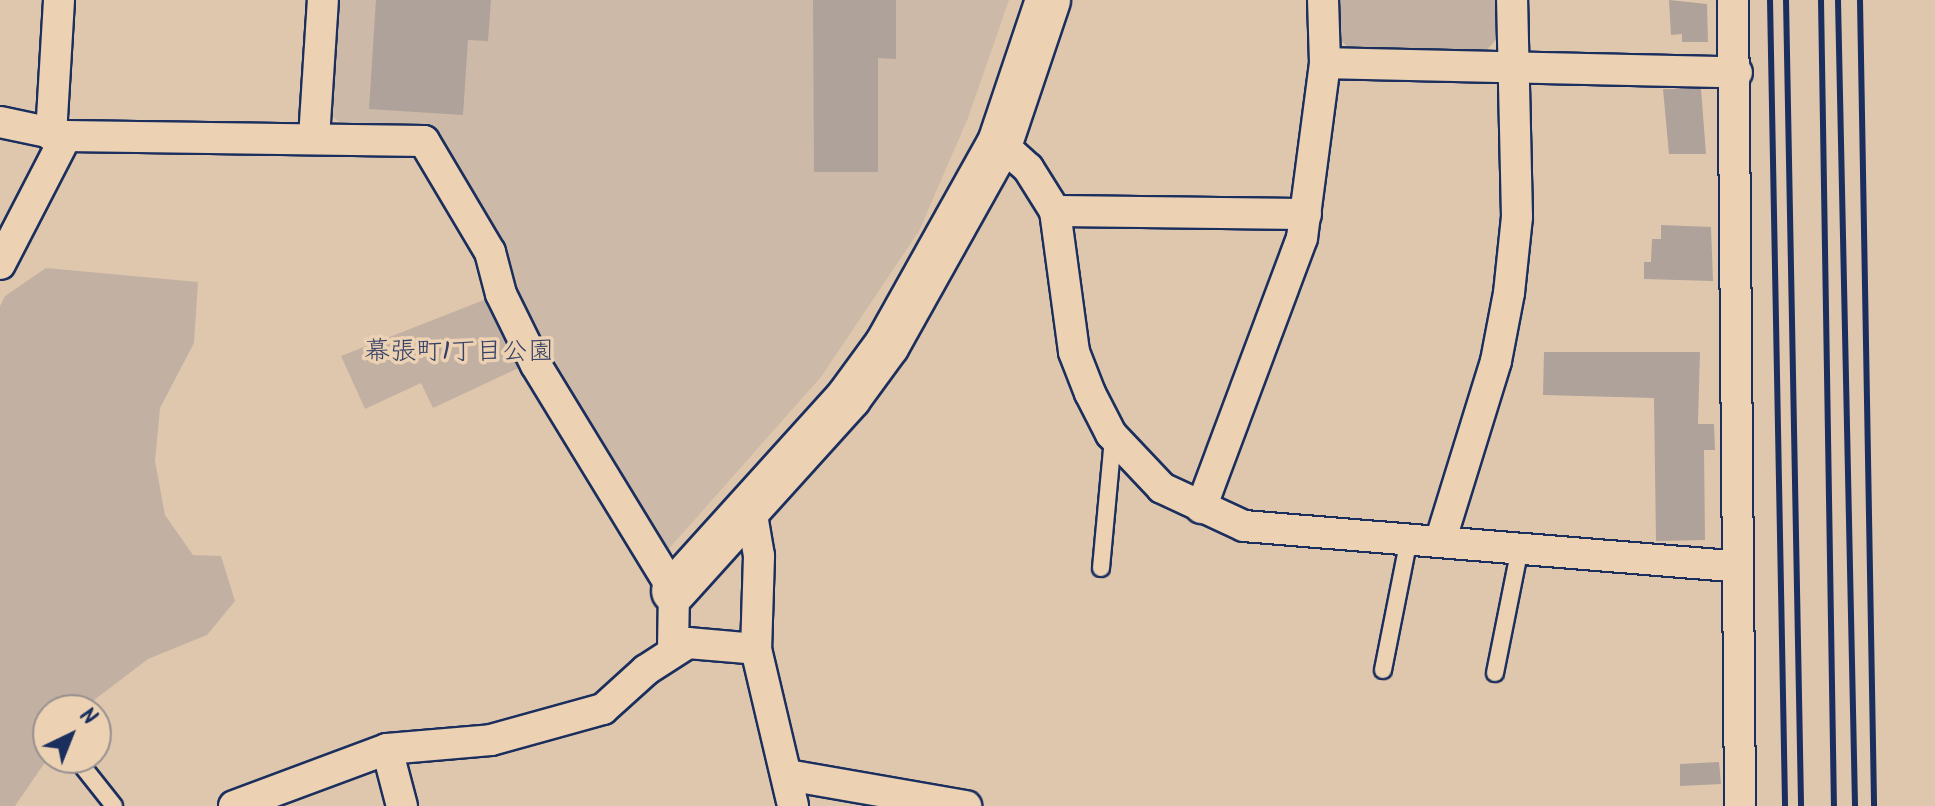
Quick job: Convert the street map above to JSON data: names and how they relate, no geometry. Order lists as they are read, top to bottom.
{
  "parks": ["幕張町1丁目公園"],
  "north": "top right"
}
